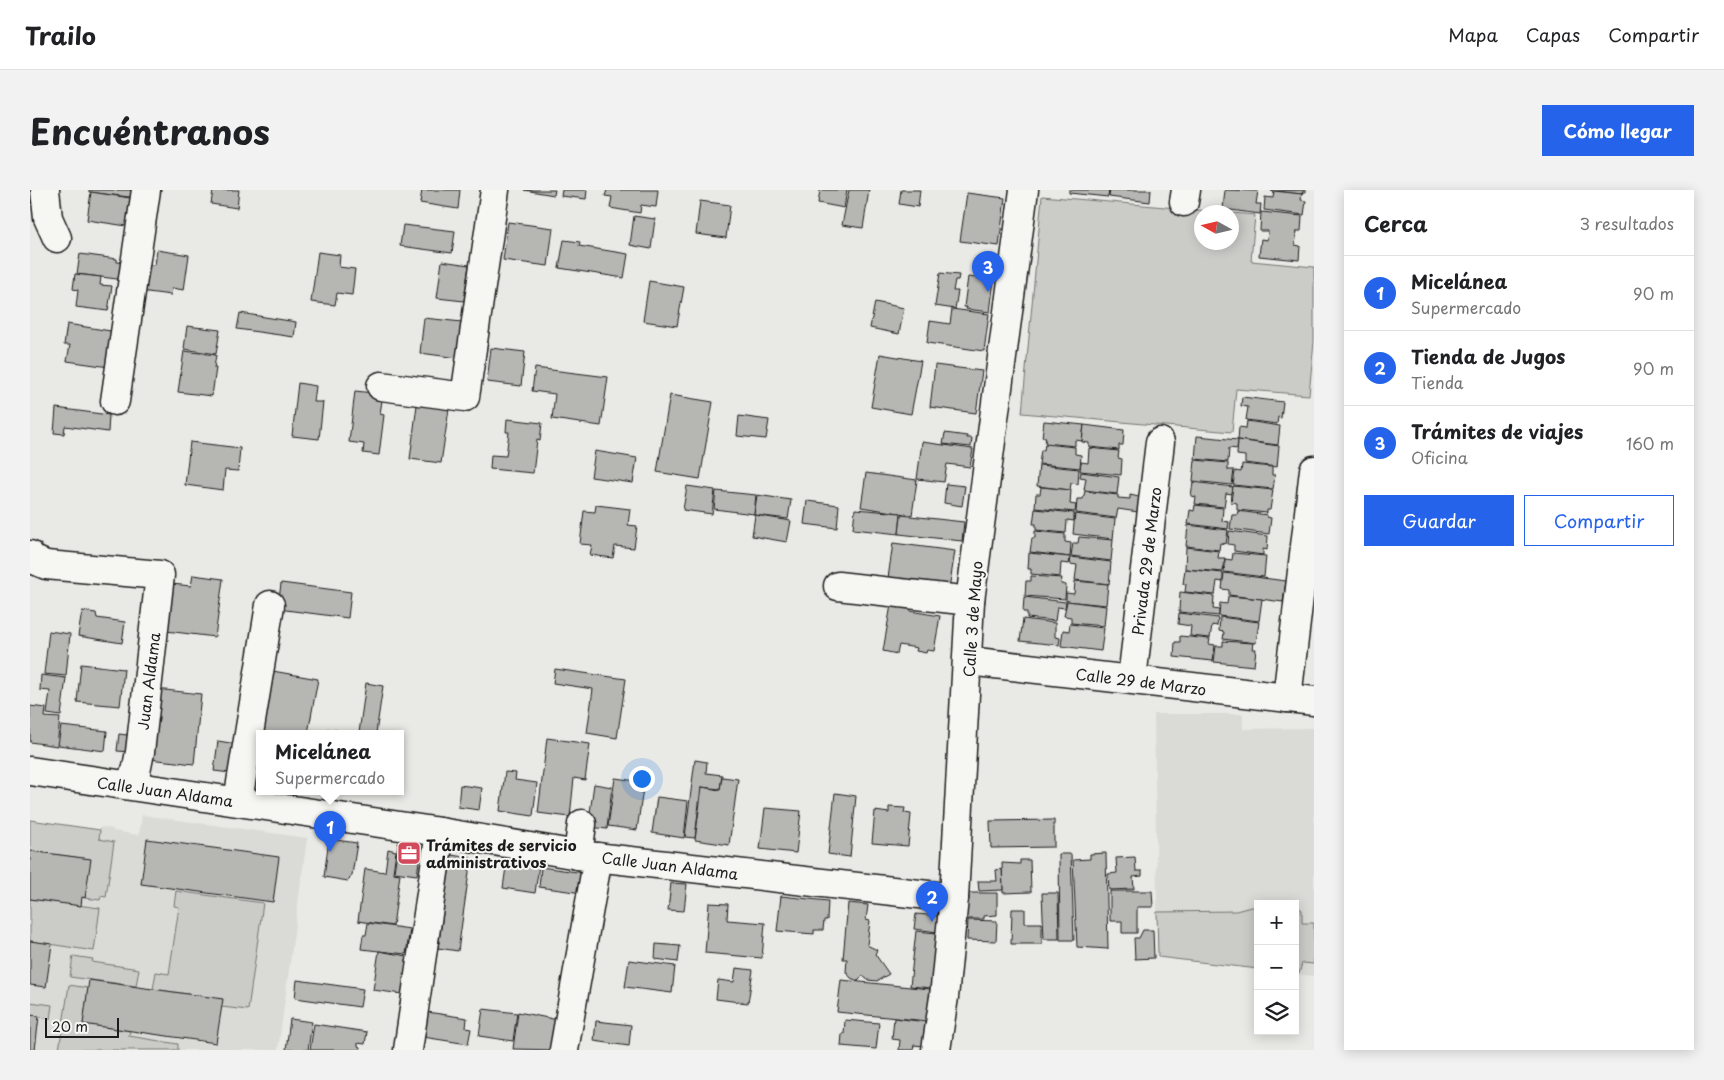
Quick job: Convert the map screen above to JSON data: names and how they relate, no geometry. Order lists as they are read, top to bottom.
{
  "streets": {
    "street": [
      "Privada 29 de Marzo",
      "Calle 3 de Mayo",
      "Juan Aldama",
      "Calle 29 de Marzo",
      "Calle Juan Aldama"
    ]
  },
  "crossings": [
    ["Privada 29 de Marzo", "Calle 29 de Marzo"],
    ["Calle 3 de Mayo", "Calle 29 de Marzo"],
    ["Calle 3 de Mayo", "Calle Juan Aldama"],
    ["Juan Aldama", "Calle Juan Aldama"]
  ],
  "places": {
    "office": ["Trámites de servicio administrativos"]
  },
  "scale_bar": "20 m",
  "north": "left",
  "page": {
    "header": "Trailo",
    "nav": ["Mapa", "Capas", "Compartir"],
    "title": "Encuéntranos",
    "buttons": [
      "Cómo llegar",
      ["Guardar", "Compartir"]
    ],
    "heading": ["Cerca", "3 resultados"],
    "pins": ["3", "1", "2"],
    "list": [
      {
        "mark": "1",
        "name": "Micelánea",
        "note": "Supermercado",
        "value": "90 m"
      },
      {
        "mark": "2",
        "name": "Tienda de Jugos",
        "note": "Tienda",
        "value": "90 m"
      },
      {
        "mark": "3",
        "name": "Trámites de viajes",
        "note": "Oficina",
        "value": "160 m"
      }
    ],
    "popup": ["Micelánea", "Supermercado"],
    "map_buttons": ["+", "−"],
    "scale": "20 m"
  }
}
